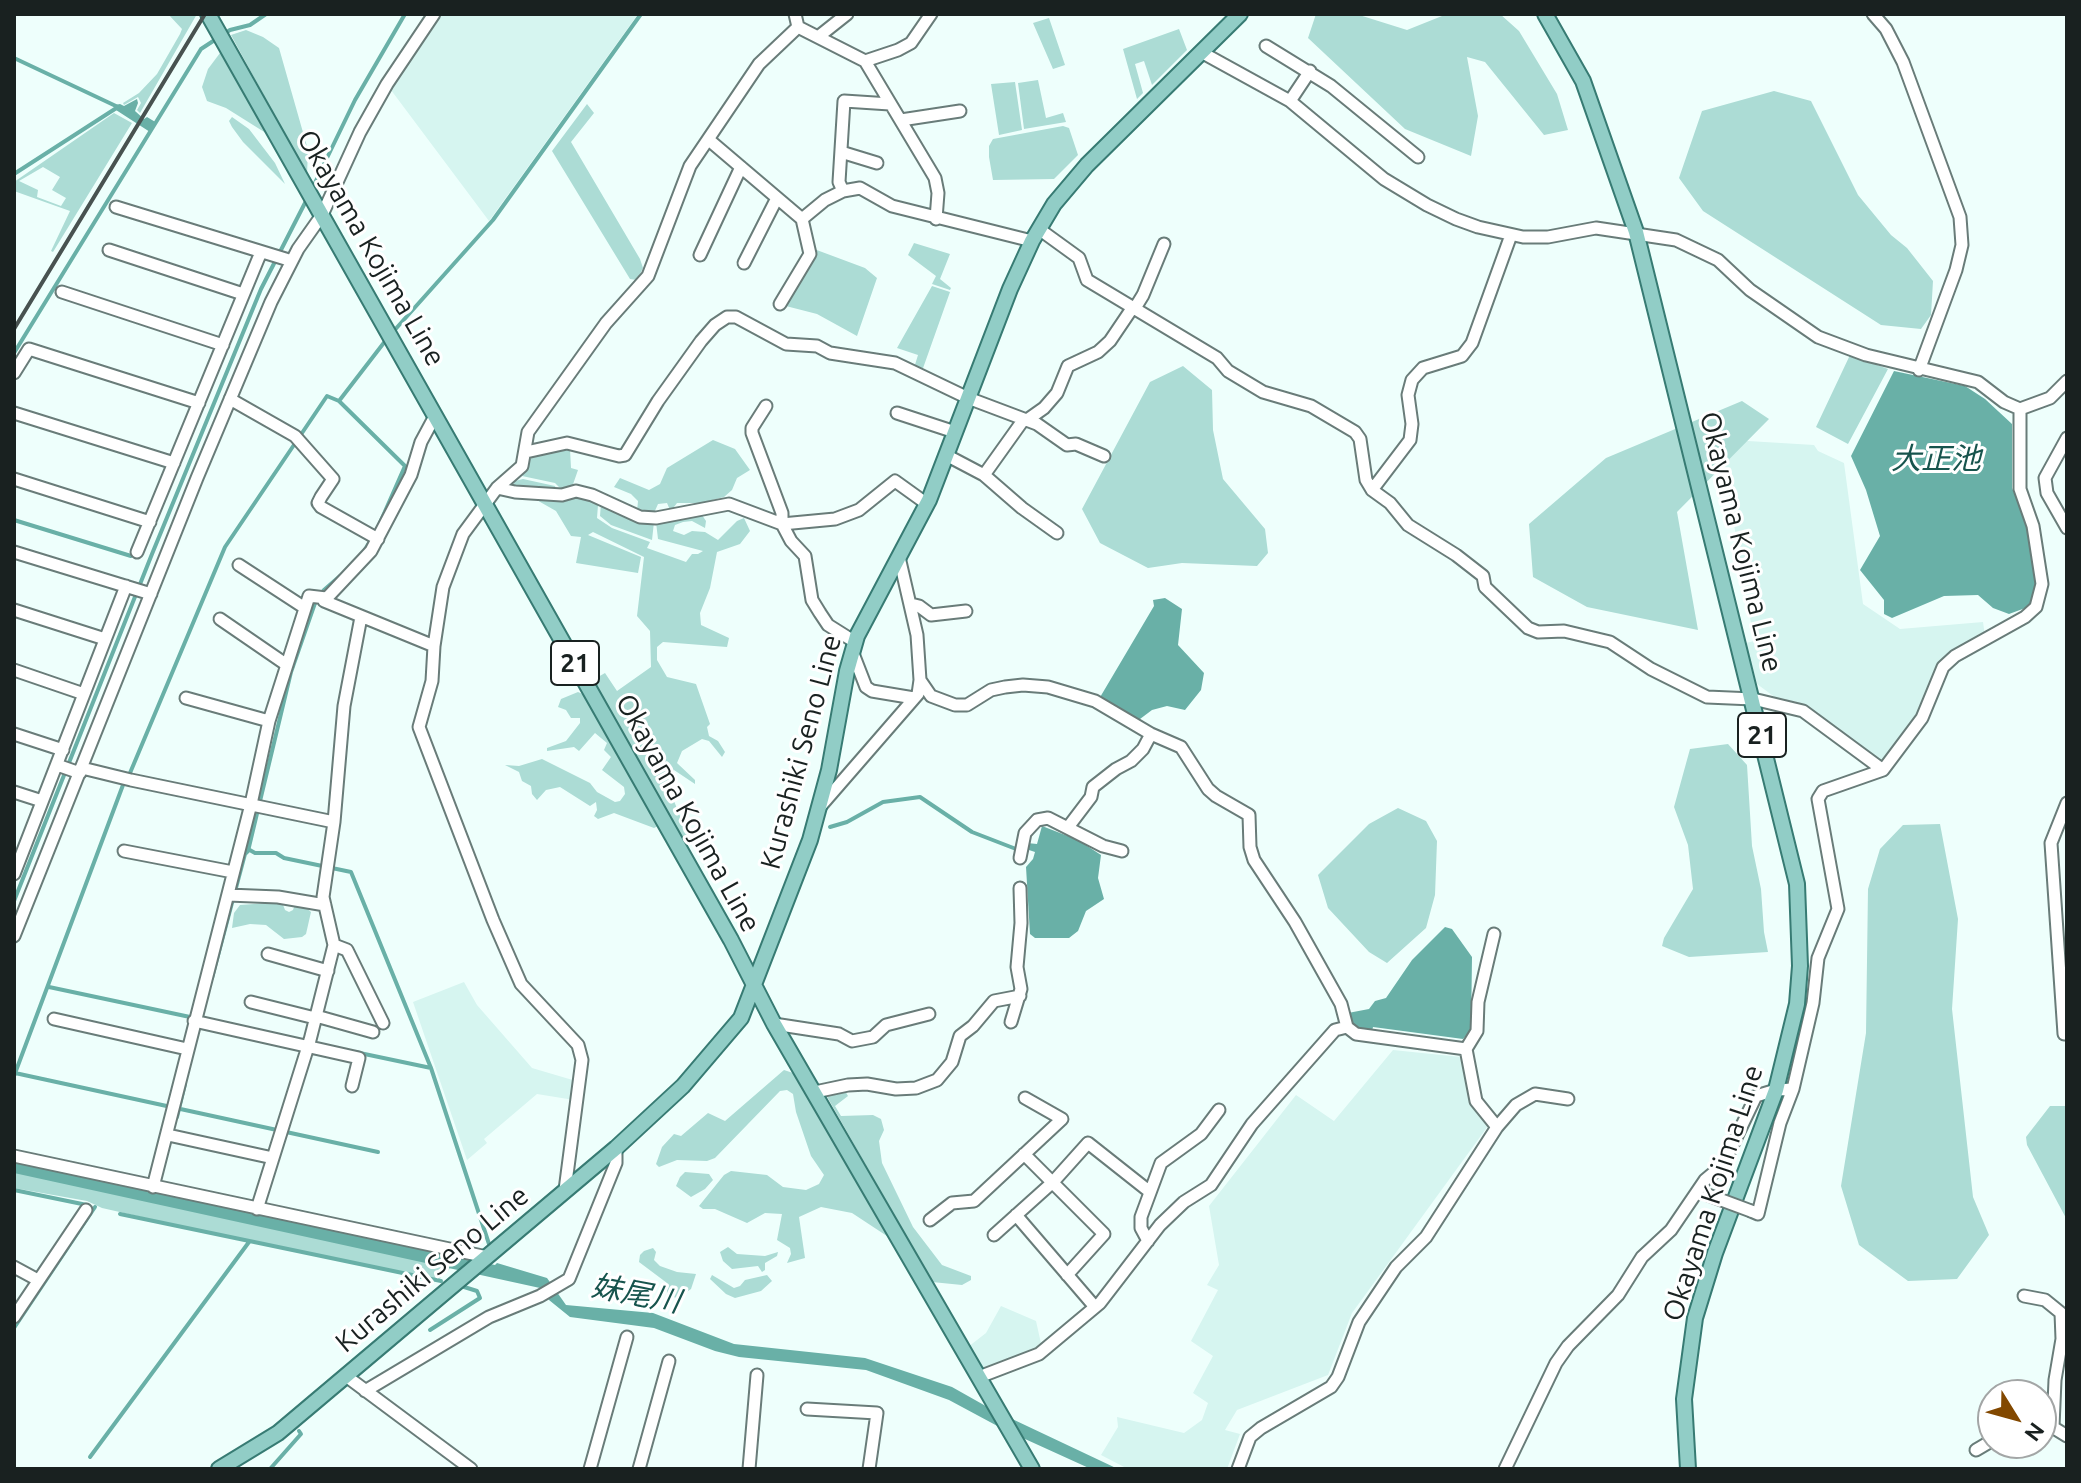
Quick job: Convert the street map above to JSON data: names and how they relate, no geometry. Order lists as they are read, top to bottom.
{
  "streets": {
    "main road": ["Okayama Kojima Line", "21", "Kurashiki Seno Line"]
  },
  "crossings": [
    ["Okayama Kojima Line", "Kurashiki Seno Line"]
  ],
  "water": ["大正池", "妹尾川"],
  "north": "bottom right"
}
